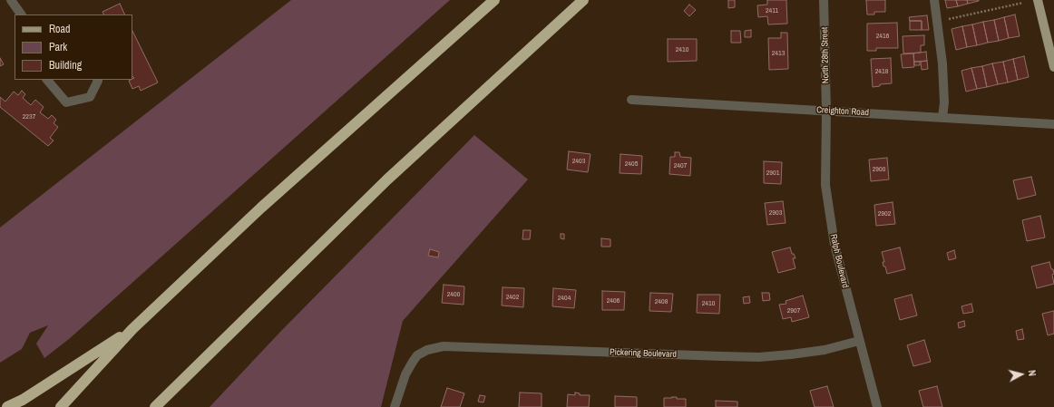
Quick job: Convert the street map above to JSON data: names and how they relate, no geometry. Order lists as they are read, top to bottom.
{
  "streets": {
    "street": [
      "North 28th Street",
      "Creighton Road",
      "Ralph Boulevard",
      "Pickering Boulevard"
    ]
  },
  "crossings": [
    ["North 28th Street", "Creighton Road"],
    ["North 28th Street", "Ralph Boulevard"],
    ["Creighton Road", "Ralph Boulevard"],
    ["Ralph Boulevard", "Pickering Boulevard"]
  ],
  "house_numbers": [
    "2411",
    "2416",
    "2410",
    "2413",
    "2418",
    "2237",
    "2403",
    "2405",
    "2407",
    "2900",
    "2901",
    "2903",
    "2902",
    "2400",
    "2402",
    "2404",
    "2406",
    "2408",
    "2410",
    "2907"
  ],
  "legend": ["Road", "Park", "Building"],
  "north": "right"
}
